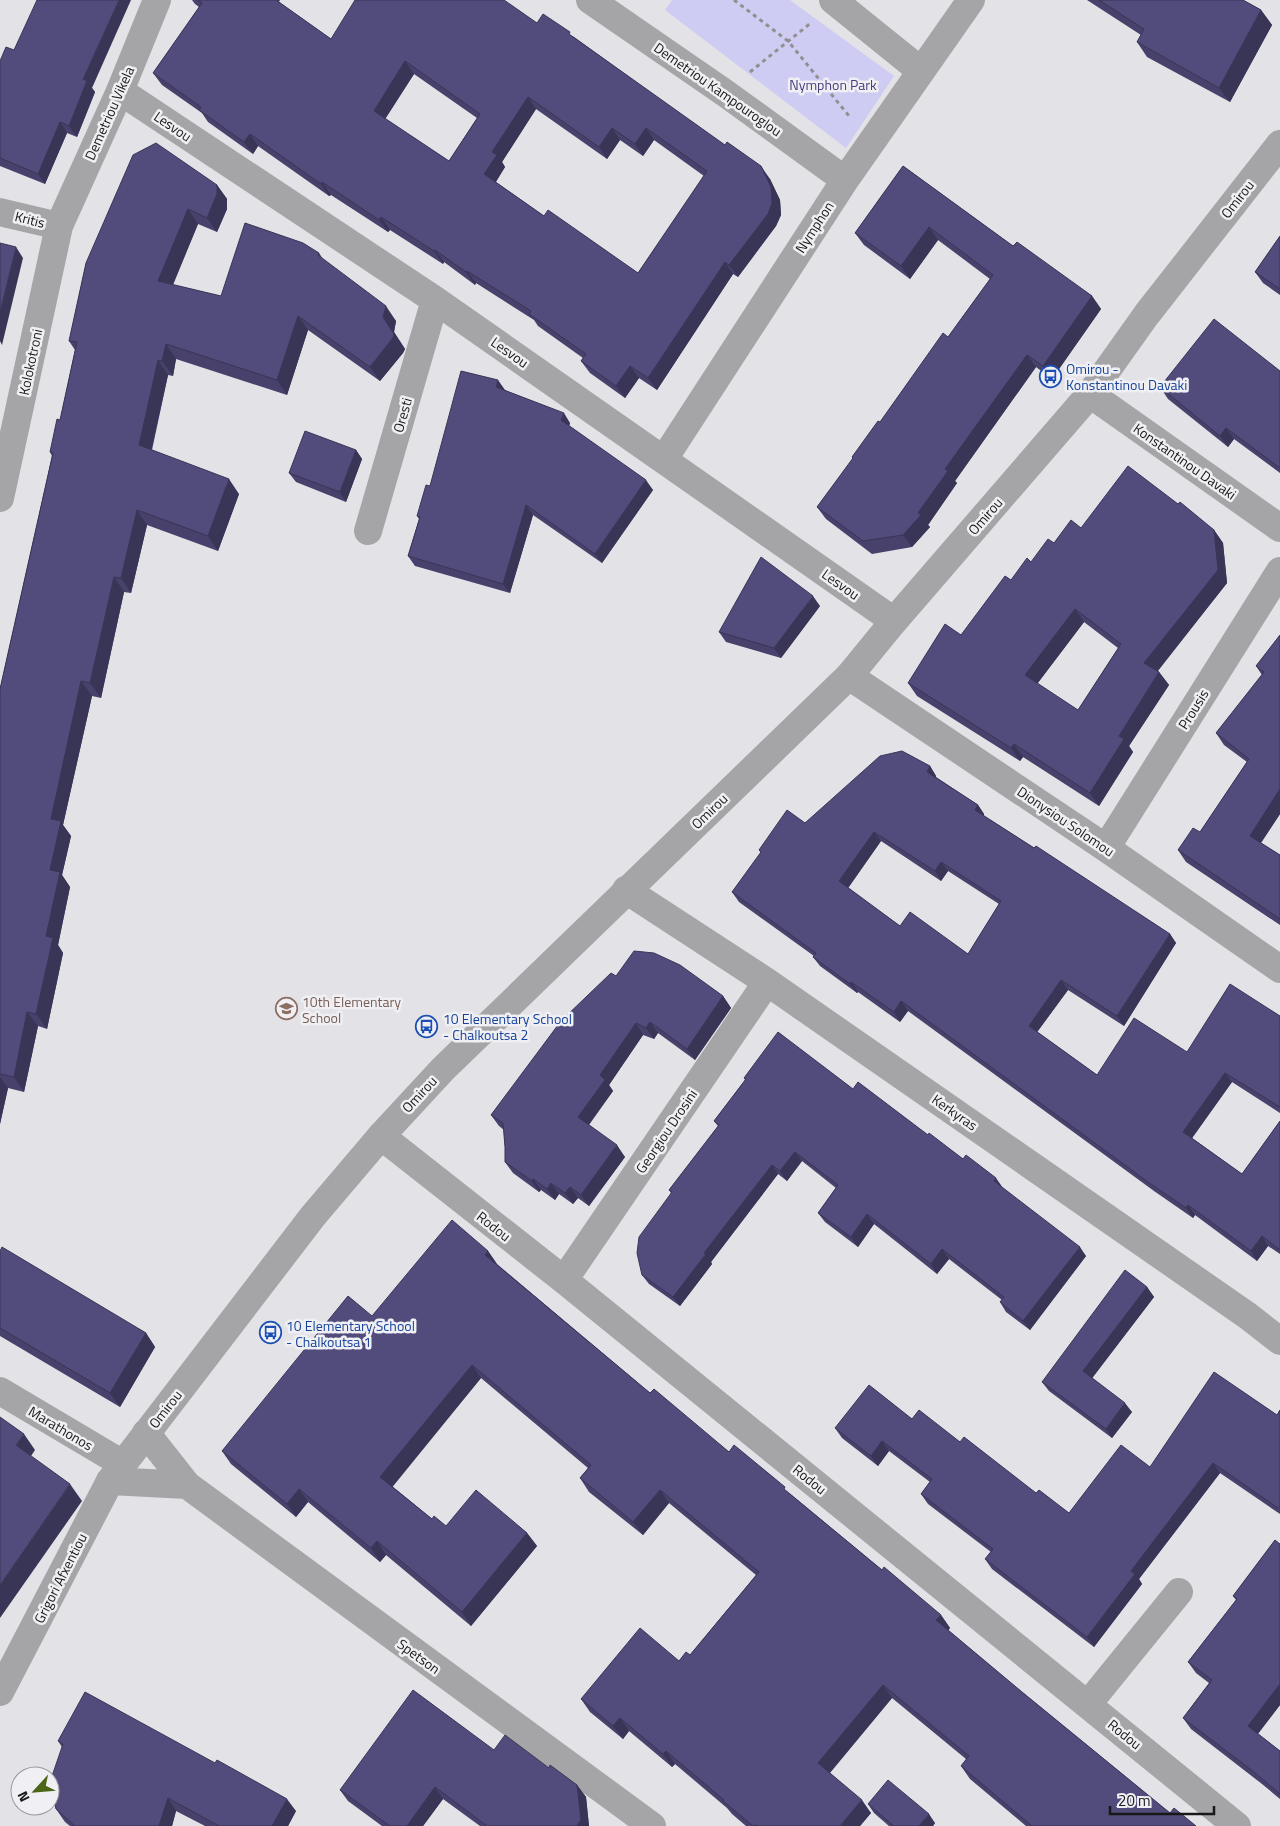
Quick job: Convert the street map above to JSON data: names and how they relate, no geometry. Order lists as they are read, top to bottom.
{
  "streets": {
    "street": [
      "Demetriou Kampouroglou",
      "Demetriou Vikela",
      "Lesvou",
      "Omirou",
      "Kritis",
      "Nymphon",
      "Kolokotroni",
      "Oresti",
      "Konstantinou Davaki",
      "Prousis",
      "Dionysiou Solomou",
      "Kerkyras",
      "Georgiou Drosini",
      "Rodou",
      "Marathonos",
      "Grigori Afxentiou",
      "Spetson"
    ]
  },
  "crossings": [
    ["Demetriou Kampouroglou", "Nymphon"],
    ["Demetriou Vikela", "Lesvou"],
    ["Demetriou Vikela", "Kritis"],
    ["Demetriou Vikela", "Kolokotroni"],
    ["Lesvou", "Omirou"],
    ["Lesvou", "Nymphon"],
    ["Lesvou", "Oresti"],
    ["Omirou", "Konstantinou Davaki"],
    ["Omirou", "Dionysiou Solomou"],
    ["Omirou", "Kerkyras"],
    ["Omirou", "Rodou"],
    ["Omirou", "Marathonos"],
    ["Omirou", "Grigori Afxentiou"],
    ["Omirou", "Spetson"],
    ["Kritis", "Kolokotroni"],
    ["Prousis", "Dionysiou Solomou"],
    ["Kerkyras", "Georgiou Drosini"],
    ["Georgiou Drosini", "Rodou"],
    ["Marathonos", "Grigori Afxentiou"]
  ],
  "parks": ["Nymphon Park"],
  "places": {
    "bus stop": ["Omirou - Konstantinou Davaki", "10 Elementary School - Chalkoutsa 2", "10 Elementary School - Chalkoutsa 1"],
    "school or university": ["10th Elementary School"]
  },
  "scale_bar": "20 m",
  "north": "bottom left"
}
